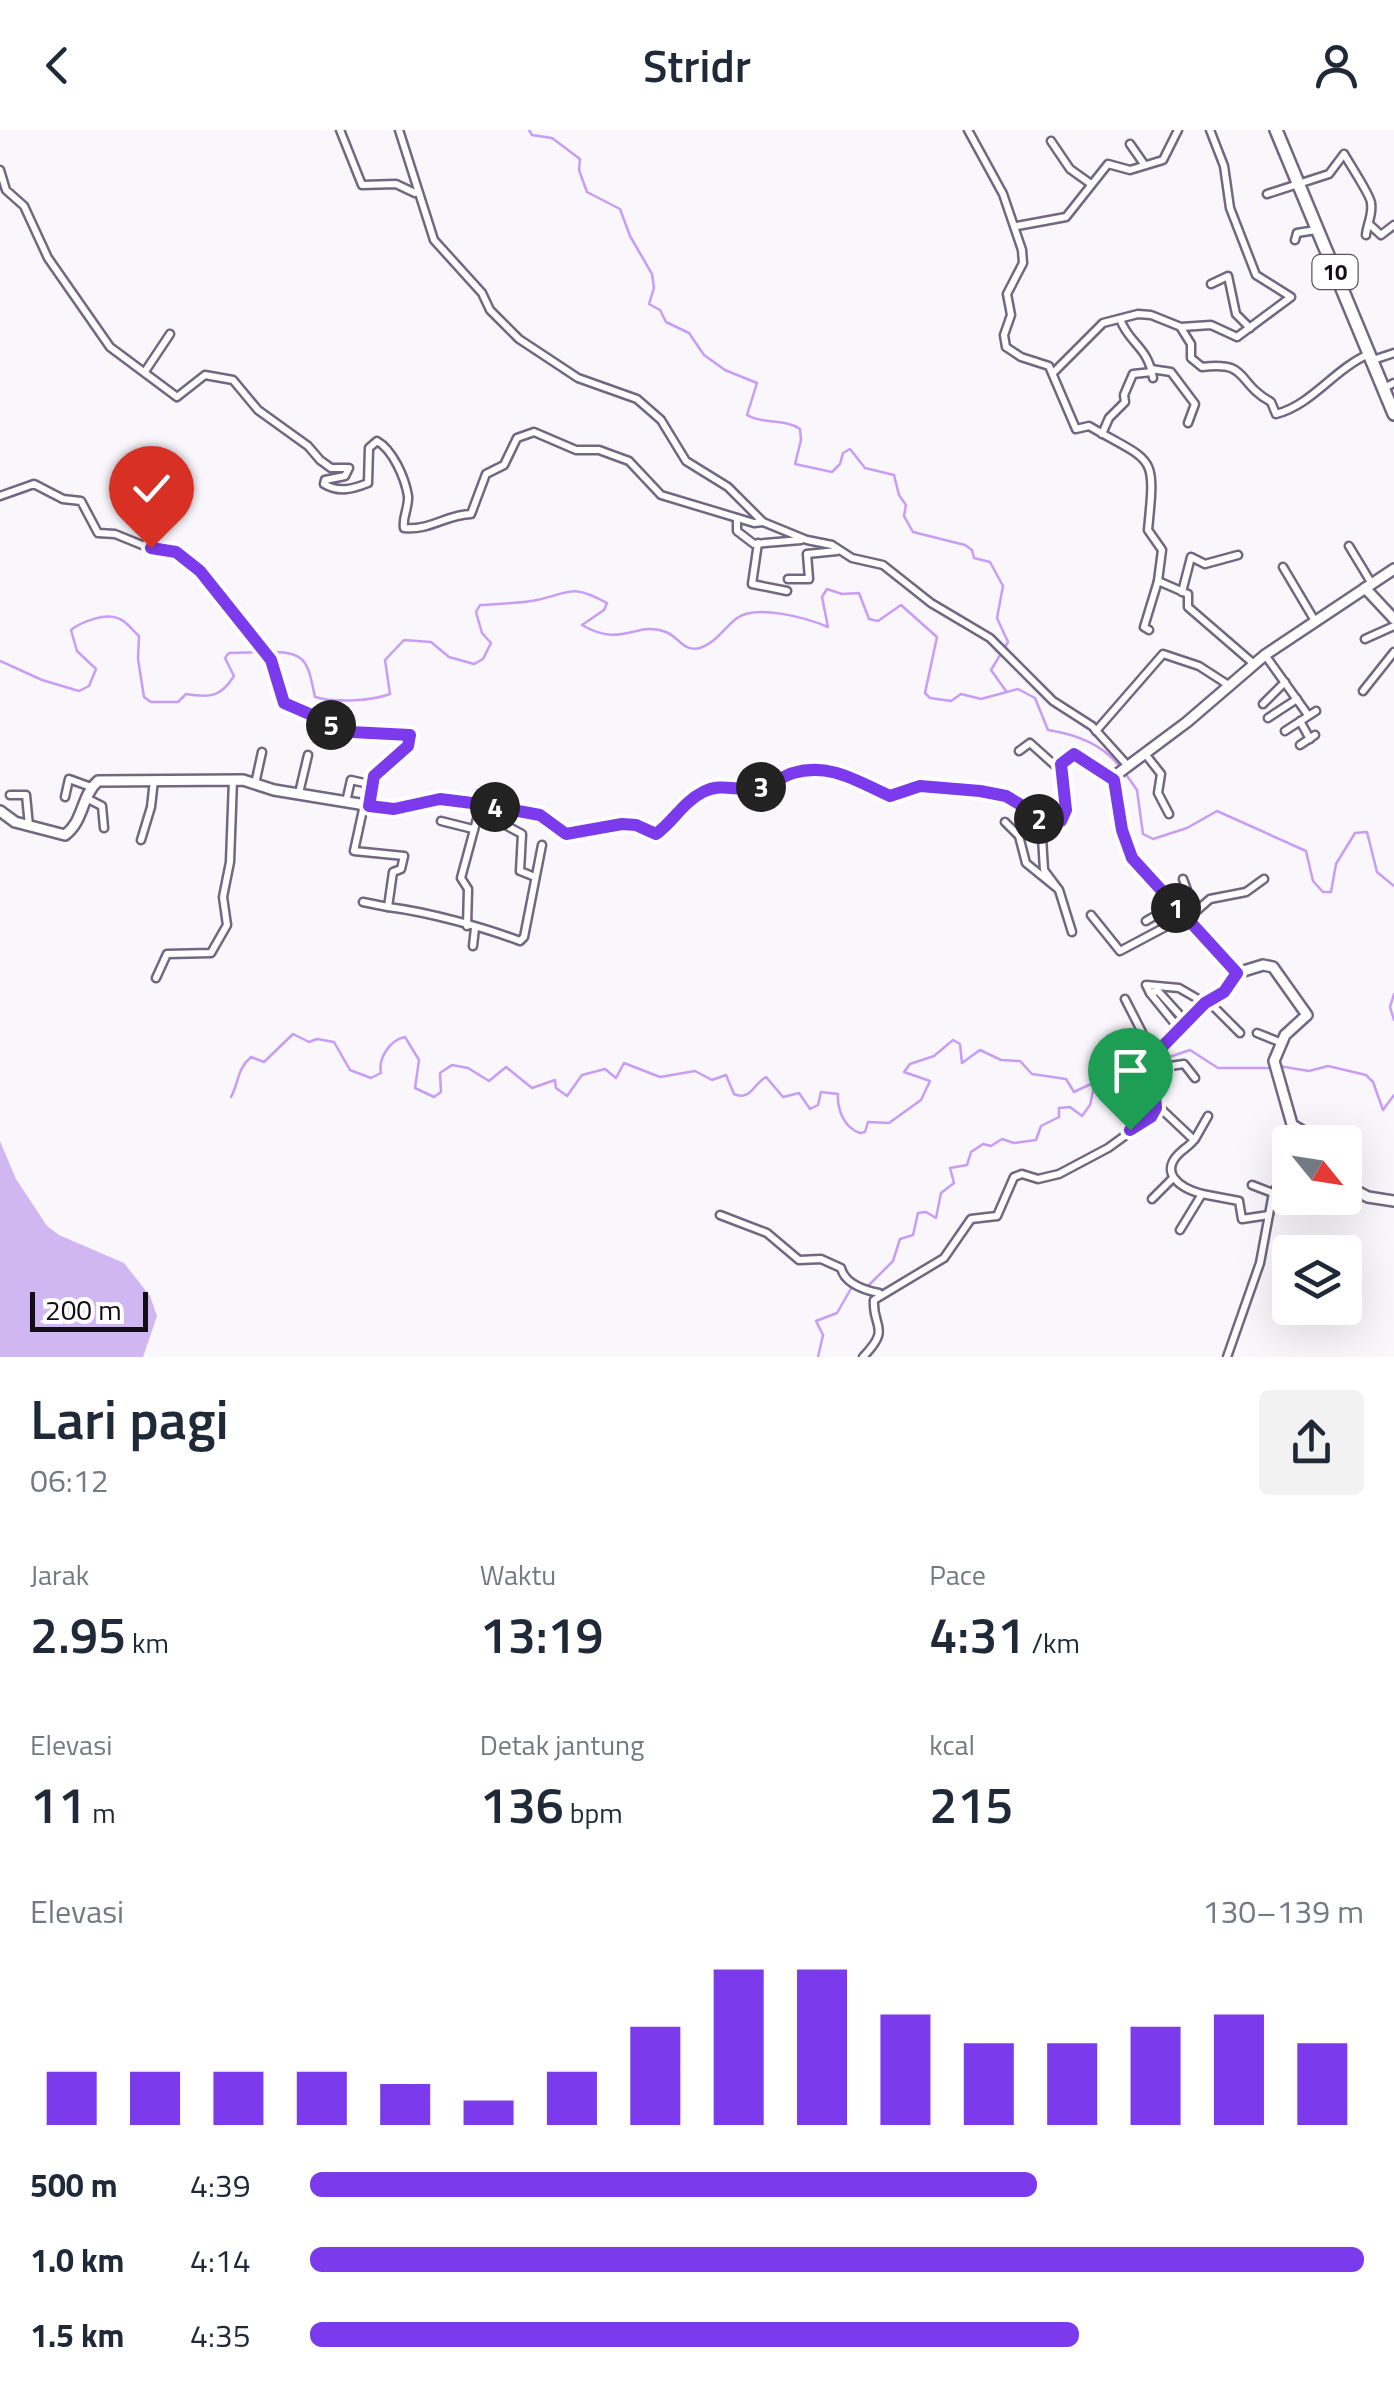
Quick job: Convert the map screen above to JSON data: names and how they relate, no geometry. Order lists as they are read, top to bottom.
{
  "streets": {
    "highway": ["10"]
  },
  "scale_bar": "200 m",
  "north": "bottom right",
  "page": {
    "header": "Stridr",
    "pins": [
      "5",
      "3",
      "4",
      "2",
      "1"
    ],
    "scale": "200 m",
    "heading": ["Lari pagi", "06:12"],
    "stats": [
      ["Jarak", "2.95 km"],
      ["Waktu", "13:19"],
      ["Pace", "4:31 /km"],
      ["Elevasi", "11 m"],
      ["Detak jantung", "136 bpm"],
      ["kcal", "215"]
    ],
    "chart": ["Elevasi", "130–139 m"],
    "list": [
      {
        "name": "500 m",
        "note": "4:39"
      },
      {
        "name": "1.0 km",
        "note": "4:14"
      },
      {
        "name": "1.5 km",
        "note": "4:35"
      }
    ]
  }
}
